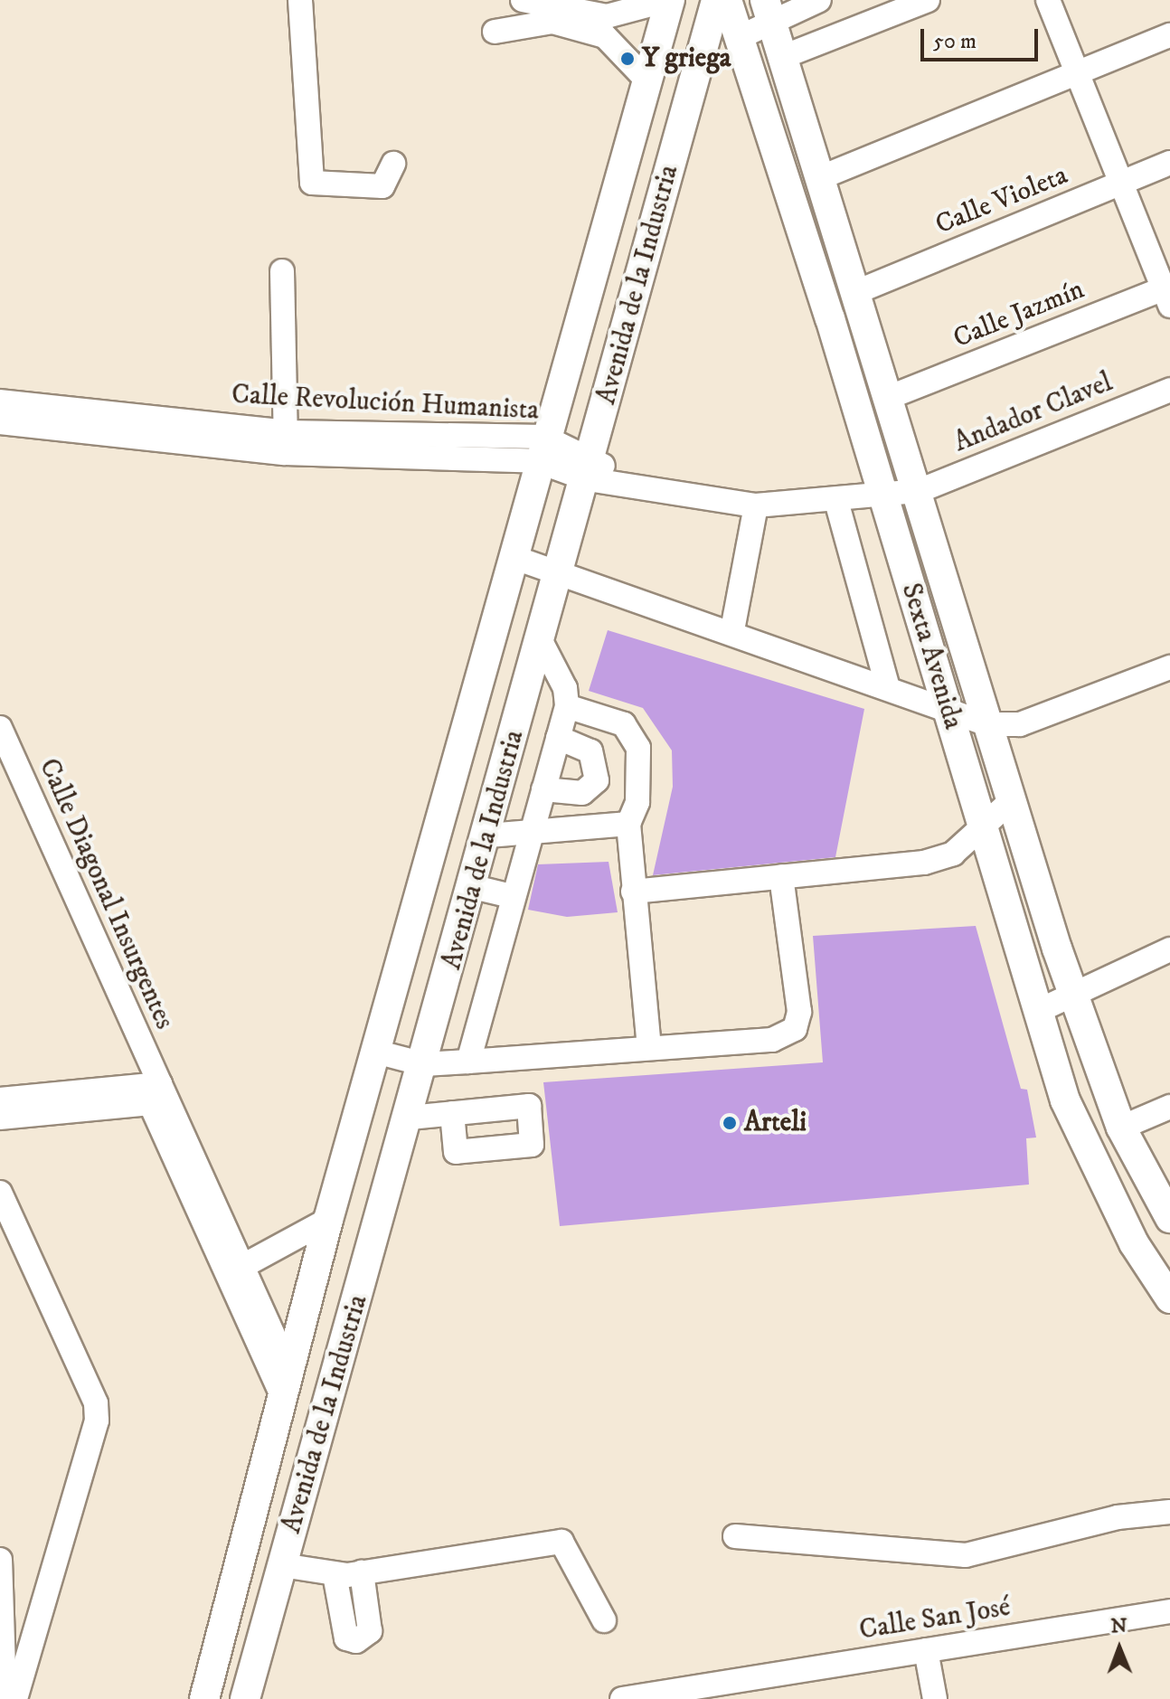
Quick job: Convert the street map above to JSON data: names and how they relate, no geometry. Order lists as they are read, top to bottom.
{
  "streets": {
    "main road": ["Avenida de la Industria", "Sexta Avenida"],
    "street": [
      "Calle Violeta",
      "Calle Jazmín",
      "Calle Revolución Humanista",
      "Andador Clavel",
      "Calle Diagonal Insurgentes",
      "Calle San José"
    ]
  },
  "crossings": [
    ["Calle Violeta", "Sexta Avenida"],
    ["Avenida de la Industria", "Calle Revolución Humanista"],
    ["Avenida de la Industria", "Calle Diagonal Insurgentes"],
    ["Calle Jazmín", "Sexta Avenida"],
    ["Calle Revolución Humanista", "Andador Clavel"],
    ["Andador Clavel", "Sexta Avenida"]
  ],
  "places": ["Y griega", "Arteli"],
  "scale_bar": "50 m",
  "north": "top"
}
